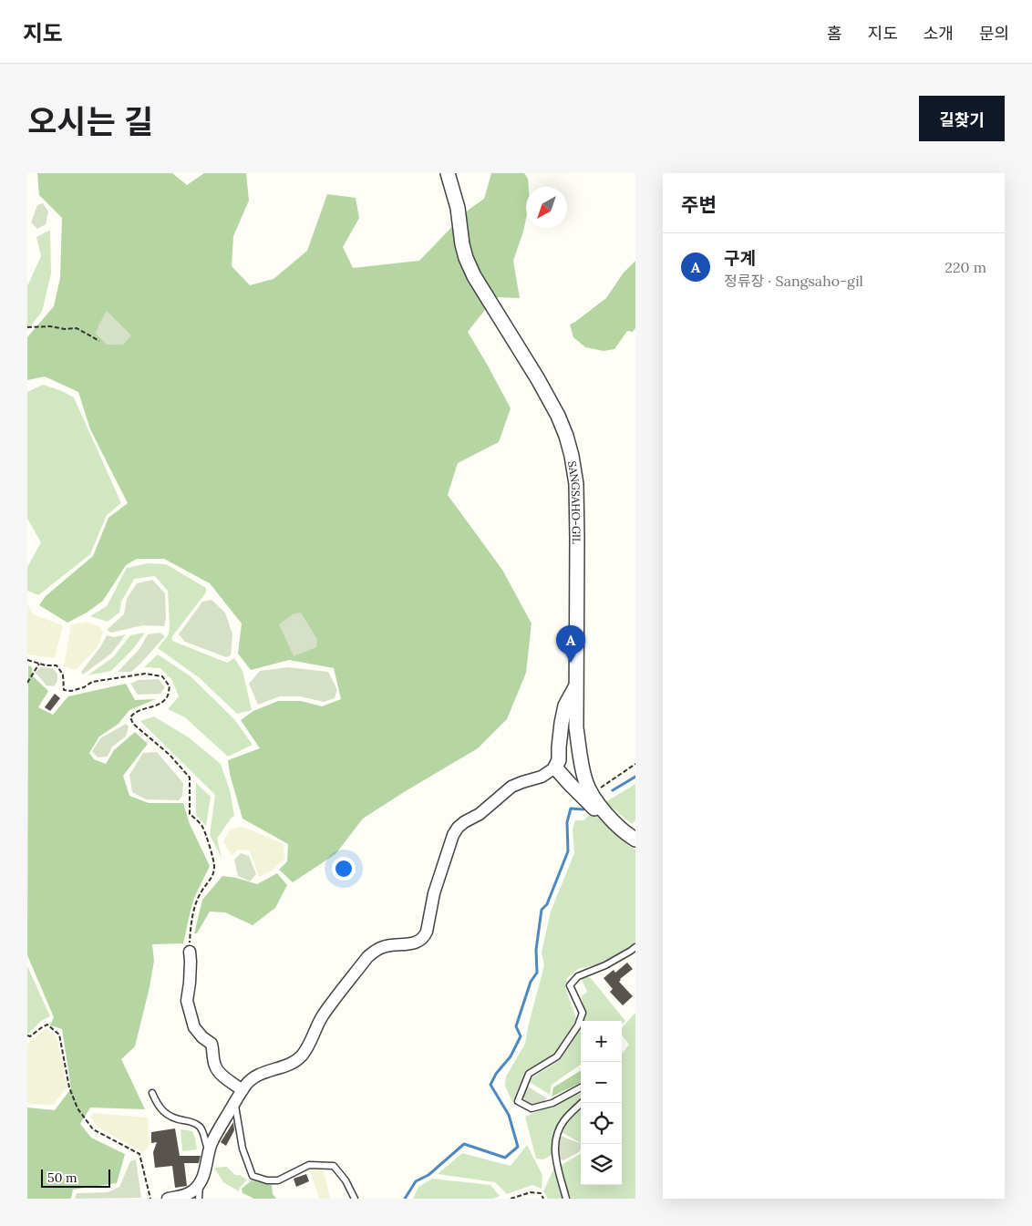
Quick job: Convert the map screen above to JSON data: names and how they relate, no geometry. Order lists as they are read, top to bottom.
{
  "streets": {
    "street": ["SANGSAHO-GIL"]
  },
  "scale_bar": "50 m",
  "north": "bottom left",
  "page": {
    "header": "지도",
    "nav": [
      "홈",
      "지도",
      "소개",
      "문의"
    ],
    "title": "오시는 길",
    "buttons": "길찾기",
    "heading": "주변",
    "list": [
      {
        "mark": "A",
        "name": "구계",
        "note": "정류장 · Sangsaho-gil",
        "value": "220 m"
      }
    ],
    "pins": "A",
    "map_buttons": ["+", "−"],
    "scale": "50 m"
  }
}
